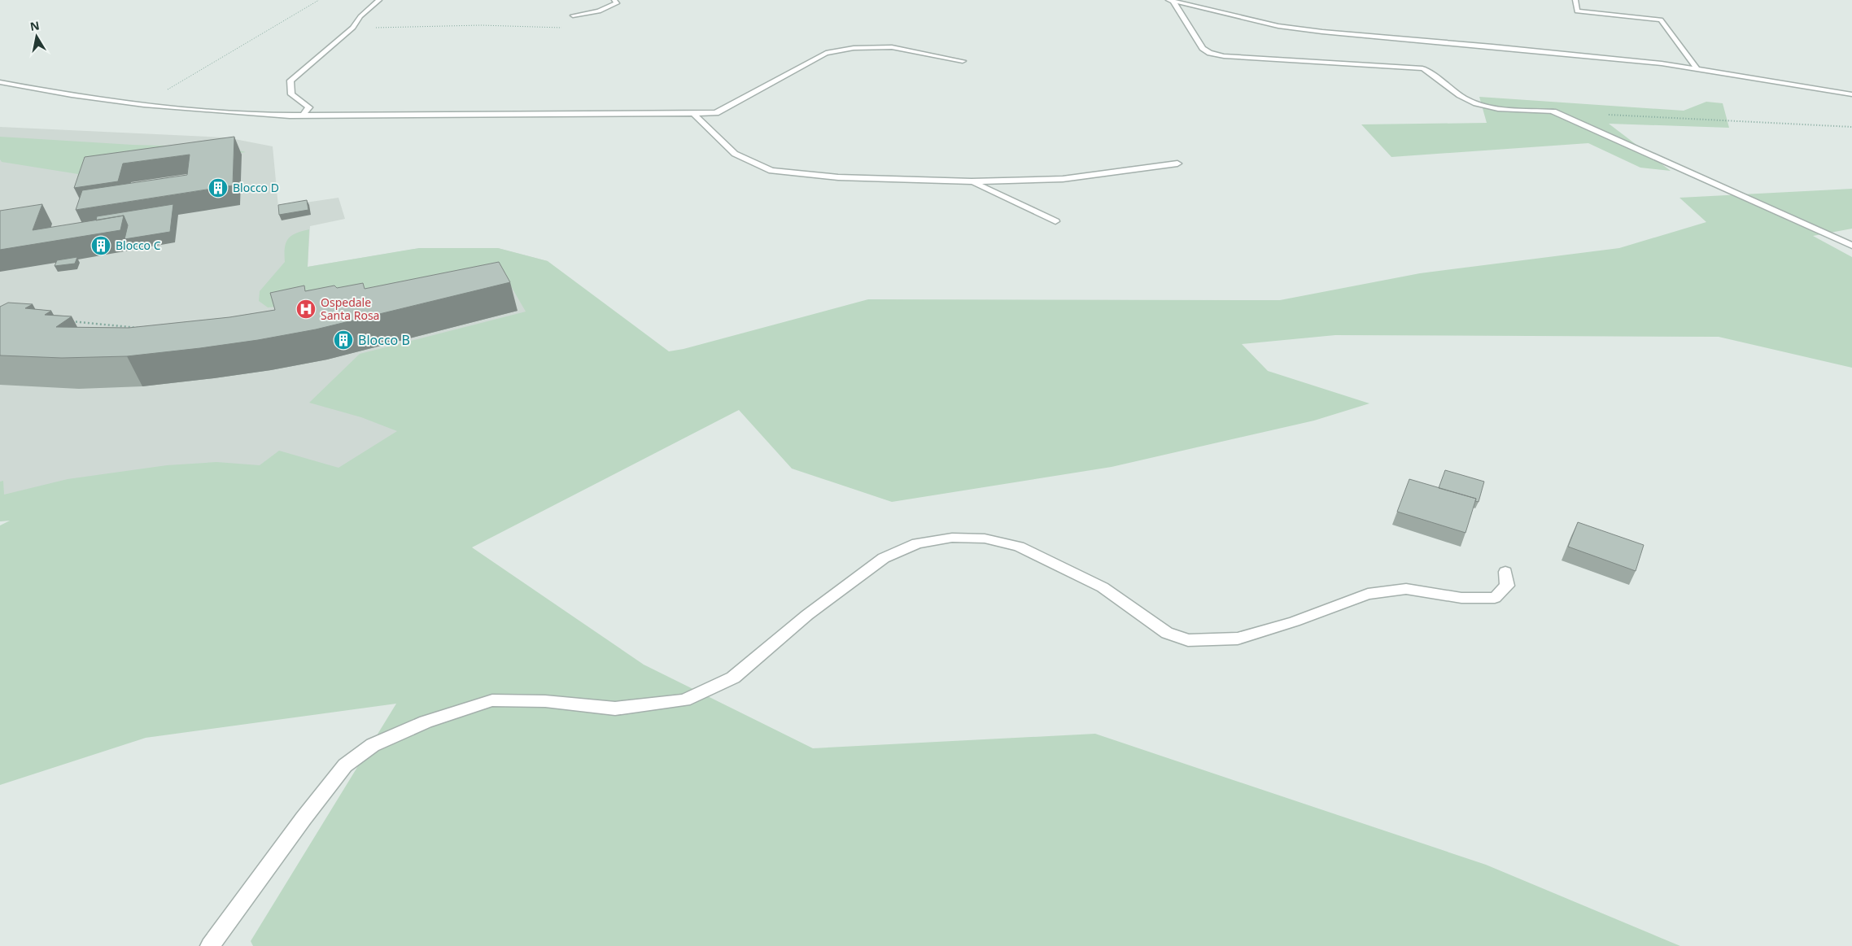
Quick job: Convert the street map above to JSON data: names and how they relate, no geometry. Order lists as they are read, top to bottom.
{
  "places": {
    "building": ["Blocco D", "Blocco C", "Blocco B"],
    "hospital": ["Ospedale Santa Rosa"]
  },
  "north": "top"
}
